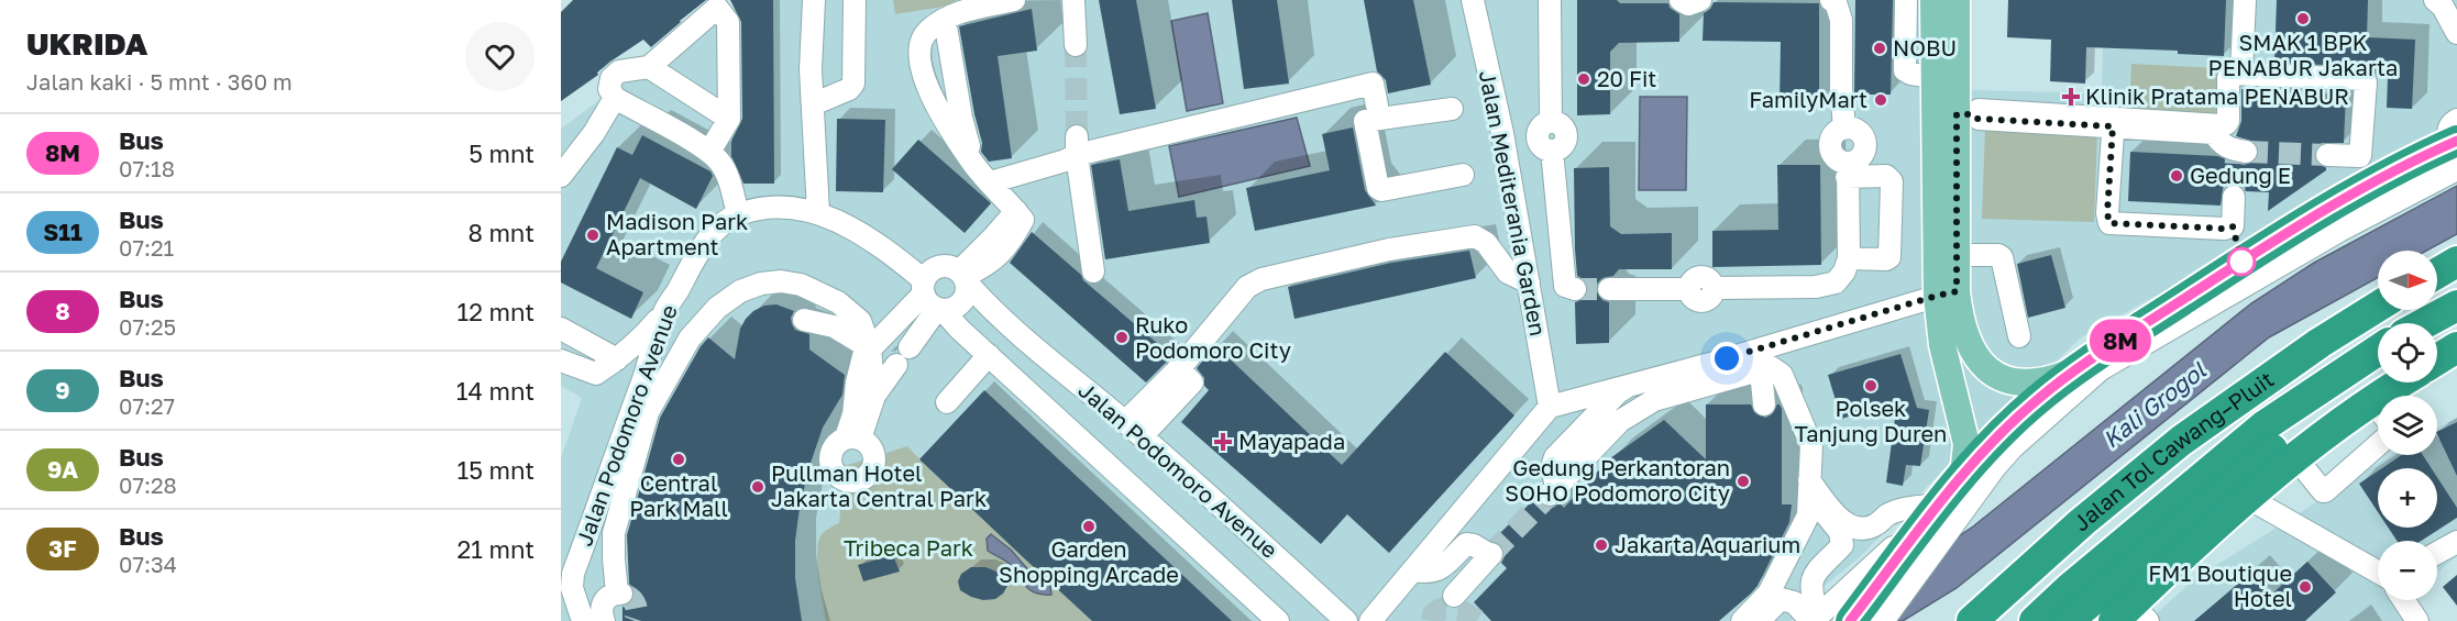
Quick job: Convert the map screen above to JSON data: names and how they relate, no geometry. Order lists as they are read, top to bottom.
{
  "streets": {
    "highway": ["Jalan Tol Cawang–Pluit"],
    "street": ["Jalan Mediterania Garden", "Jalan Podomoro Avenue"]
  },
  "water": ["Kali Grogol"],
  "parks": ["Tribeca Park"],
  "places": {
    "other": [
      "SMAK 1 BPK PENABUR Jakarta",
      "NOBU",
      "20 Fit",
      "FamilyMart",
      "Gedung E",
      "Madison Park Apartment",
      "Ruko Podomoro City",
      "Polsek Tanjung Duren",
      "Central Park Mall",
      "Gedung Perkantoran SOHO Podomoro City",
      "Pullman Hotel Jakarta Central Park",
      "Garden Shopping Arcade",
      "Jakarta Aquarium",
      "FM1 Boutique Hotel"
    ],
    "health": ["Klinik Pratama PENABUR", "Mayapada"]
  },
  "lines": ["bus line 8M"],
  "north": "right",
  "page": {
    "heading": ["UKRIDA", "Jalan kaki · 5 mnt · 360 m"],
    "on_map": "8M",
    "list": [
      {
        "mark": "8M",
        "name": "Bus",
        "note": "07:18",
        "value": "5 mnt"
      },
      {
        "mark": "S11",
        "name": "Bus",
        "note": "07:21",
        "value": "8 mnt"
      },
      {
        "mark": "8",
        "name": "Bus",
        "note": "07:25",
        "value": "12 mnt"
      },
      {
        "mark": "9",
        "name": "Bus",
        "note": "07:27",
        "value": "14 mnt"
      },
      {
        "mark": "9A",
        "name": "Bus",
        "note": "07:28",
        "value": "15 mnt"
      },
      {
        "mark": "3F",
        "name": "Bus",
        "note": "07:34",
        "value": "21 mnt"
      }
    ],
    "map_buttons": ["+", "−"]
  }
}
